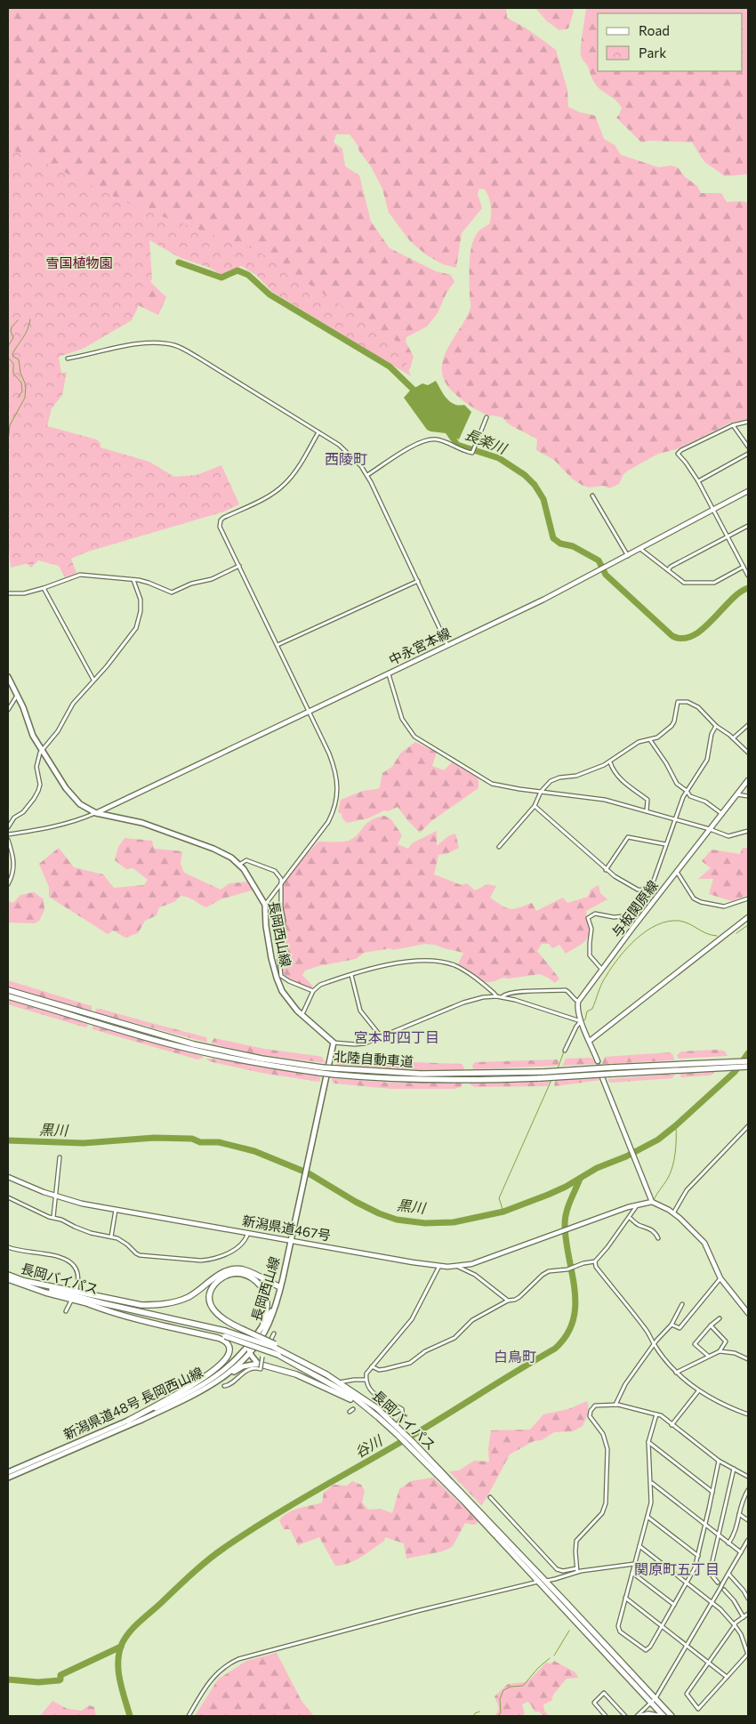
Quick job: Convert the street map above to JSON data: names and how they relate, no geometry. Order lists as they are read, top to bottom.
{
  "streets": {
    "highway": ["北陸自動車道", "長岡バイパス"],
    "main road": [
      "中永宮本線",
      "与板関原線",
      "長岡西山線",
      "新潟県道467号",
      "新潟県道48号 長岡西山線"
    ]
  },
  "crossings": [
    ["中永宮本線", "長岡西山線"],
    ["長岡西山線", "新潟県道467号"],
    ["長岡西山線", "新潟県道48号 長岡西山線"]
  ],
  "districts": [
    "西陵町",
    "宮本町四丁目",
    "白鳥町",
    "関原町五丁目"
  ],
  "water": ["長楽川", "黒川", "谷川"],
  "parks": ["雪国植物園"],
  "legend": ["Road", "Park"]
}
